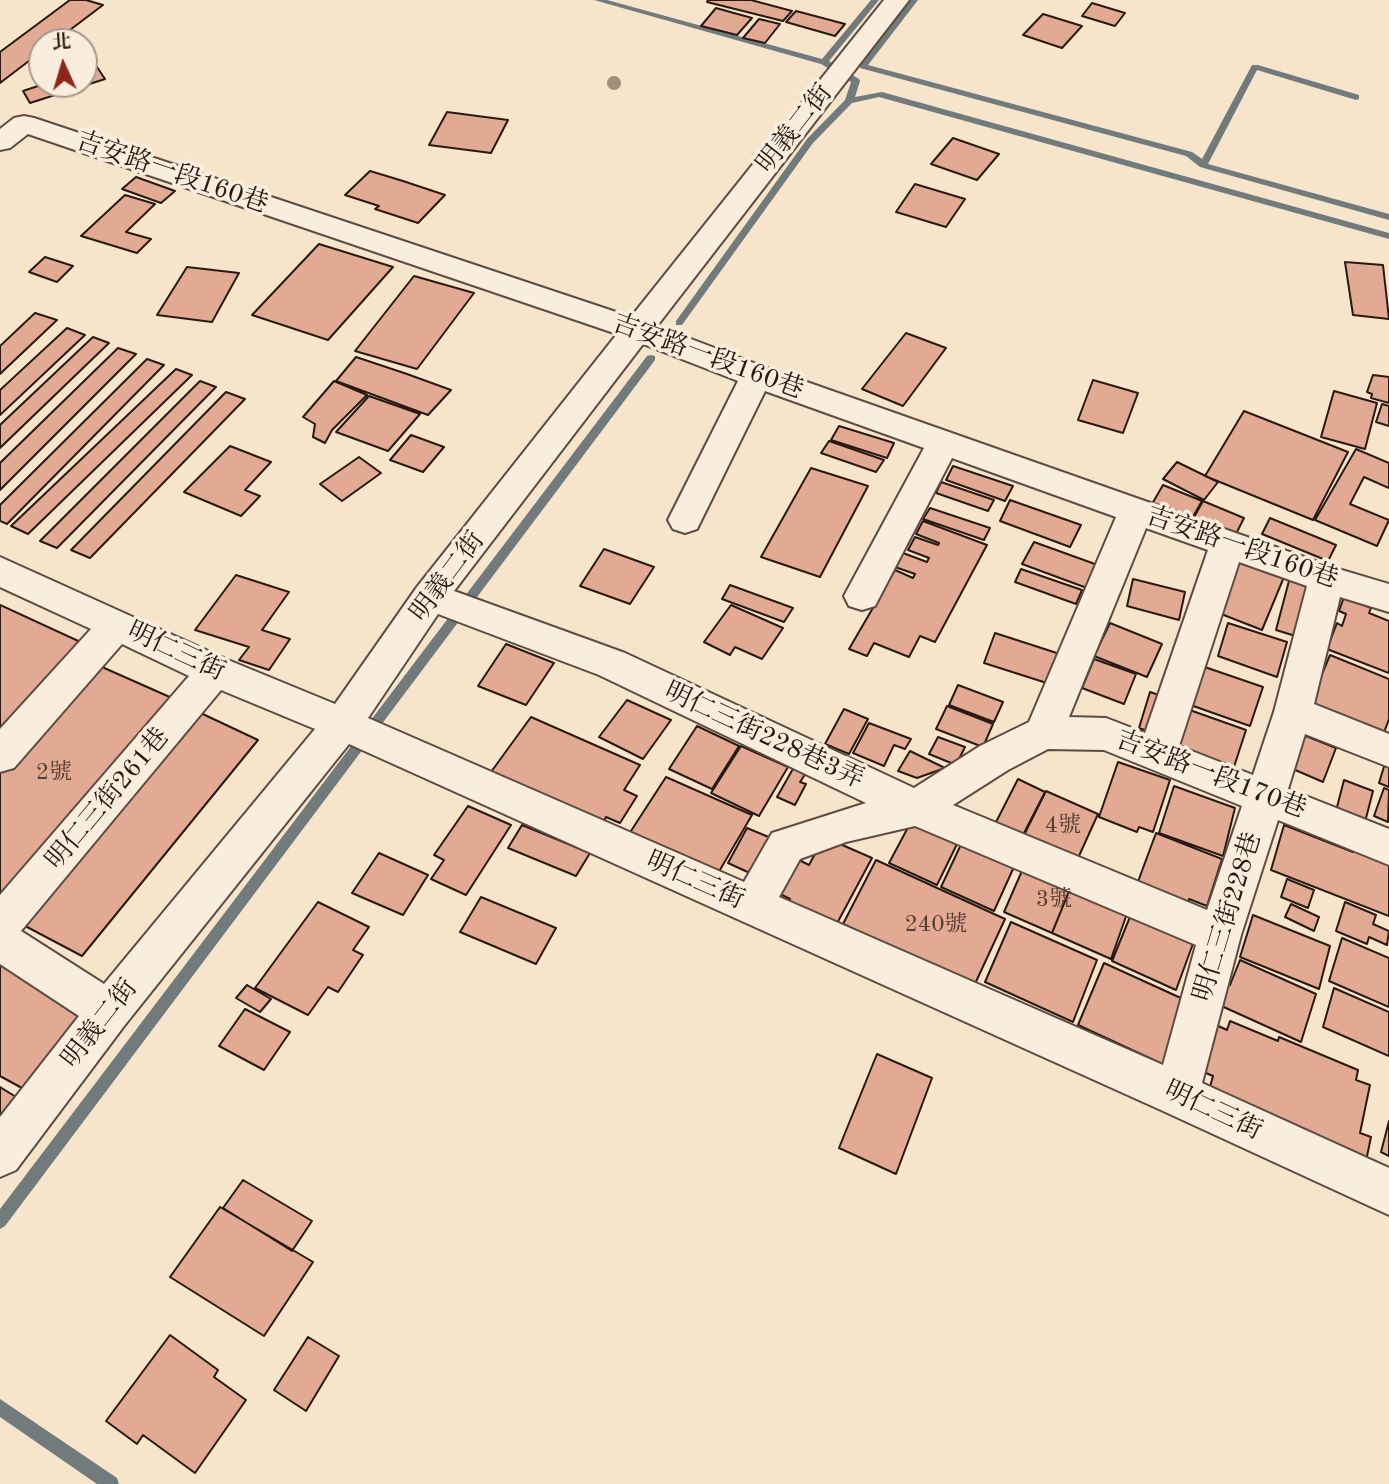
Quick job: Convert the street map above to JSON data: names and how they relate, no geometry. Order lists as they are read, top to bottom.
{
  "streets": {
    "street": [
      "明義二街",
      "吉安路一段160巷",
      "明仁三街",
      "明仁三街228巷3弄",
      "吉安路一段170巷",
      "明仁三街261巷",
      "明仁三街228巷"
    ]
  },
  "crossings": [
    ["明義二街", "吉安路一段160巷"],
    ["明義二街", "明仁三街"],
    ["明義二街", "明仁三街228巷3弄"],
    ["吉安路一段160巷", "明仁三街228巷"],
    ["明仁三街", "吉安路一段170巷"],
    ["明仁三街", "明仁三街261巷"],
    ["明仁三街", "明仁三街228巷"],
    ["明仁三街228巷3弄", "吉安路一段170巷"],
    ["明仁三街228巷3弄", "明仁三街228巷"],
    ["吉安路一段170巷", "明仁三街228巷"]
  ],
  "house_numbers": [
    "2號",
    "4號",
    "3號",
    "240號"
  ],
  "north": "top"
}
